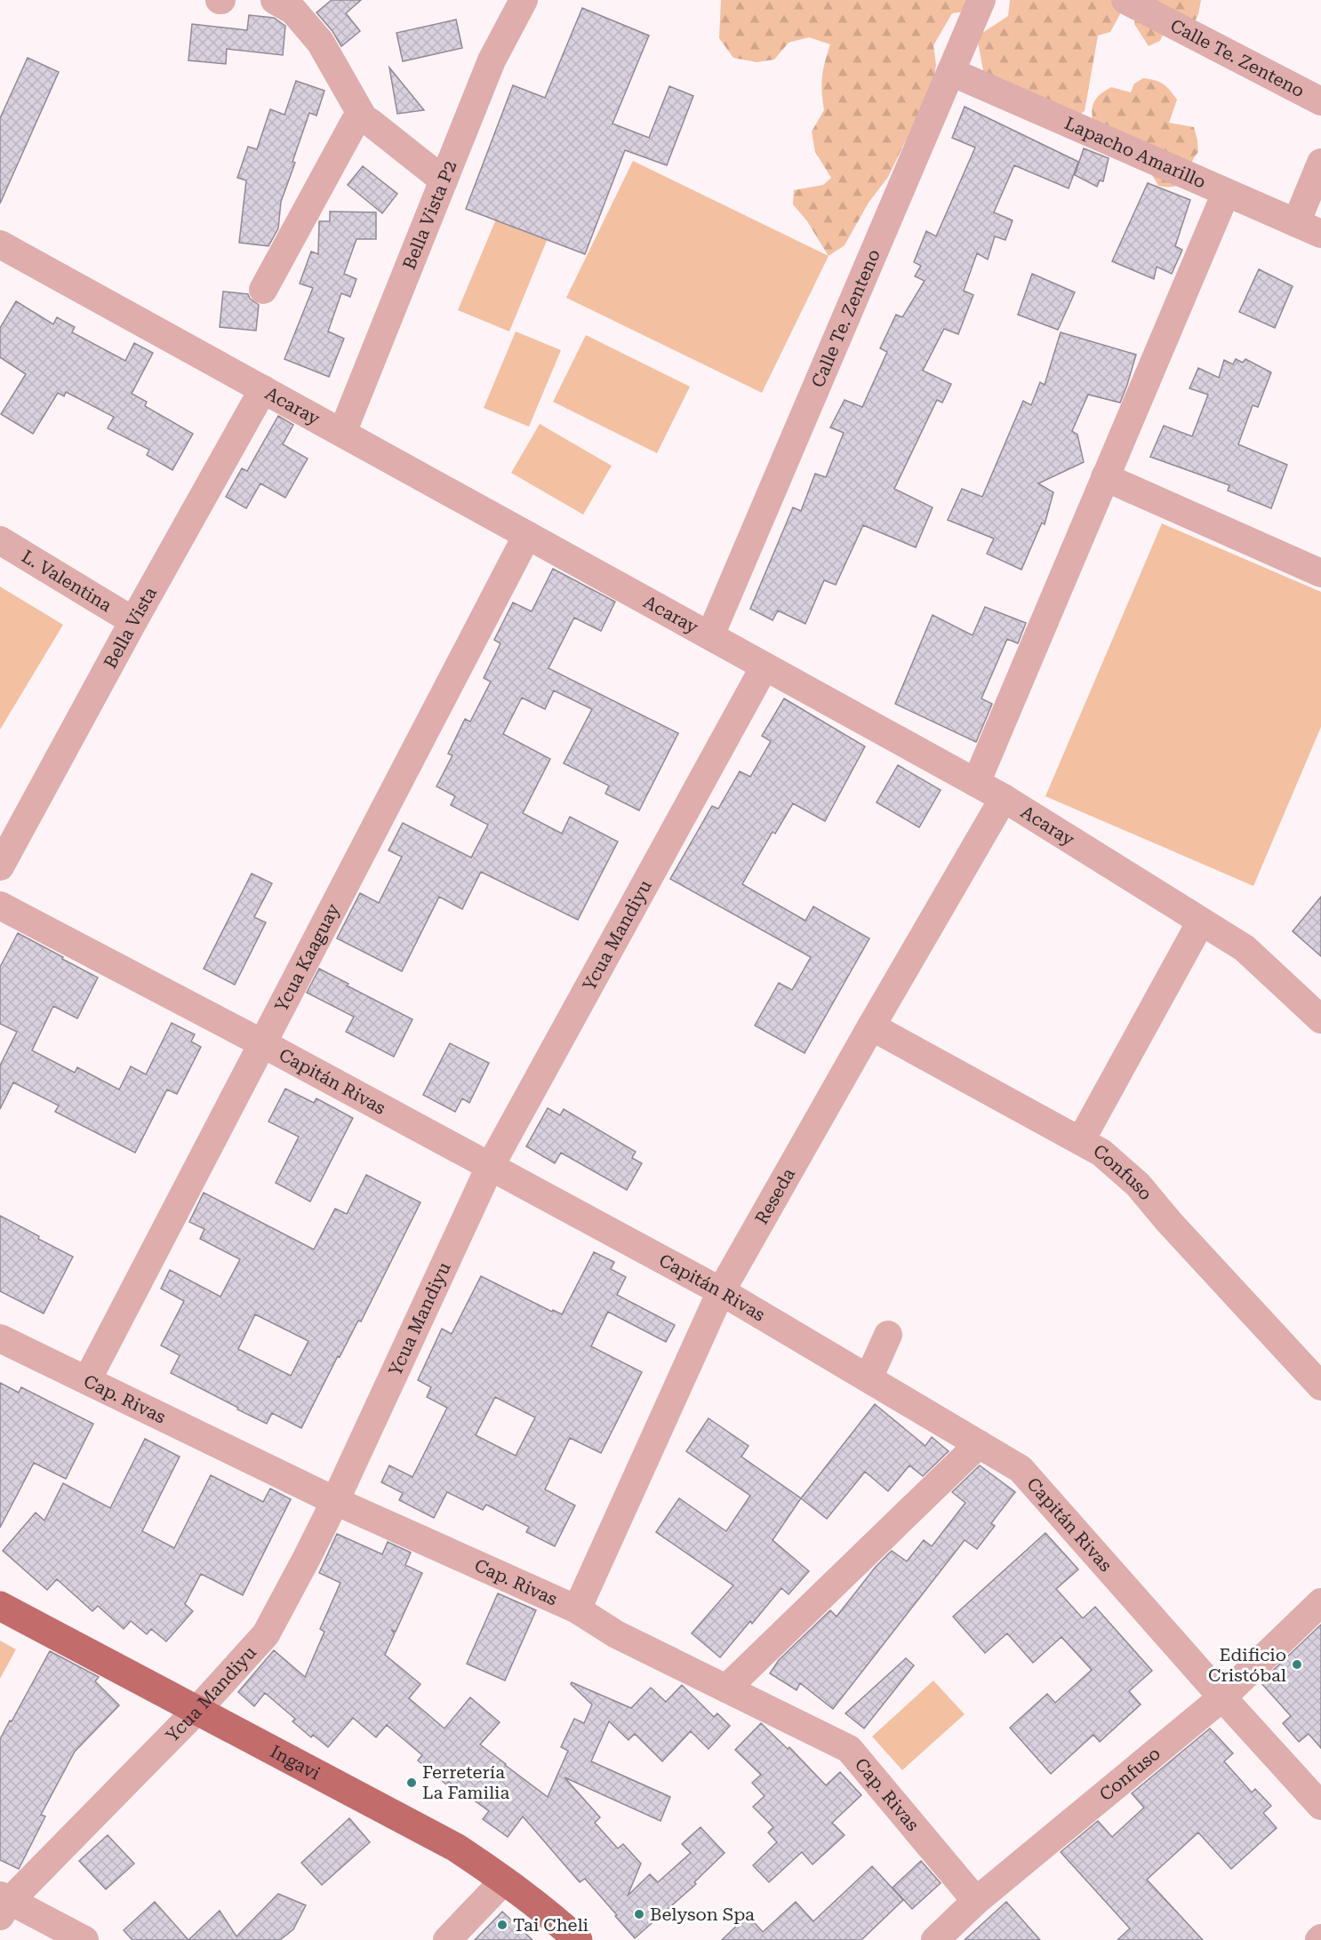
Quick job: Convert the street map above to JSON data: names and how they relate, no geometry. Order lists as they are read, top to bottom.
{
  "streets": {
    "main road": ["Ingavi"],
    "street": [
      "Calle Te. Zenteno",
      "Lapacho Amarillo",
      "Bella Vista P2",
      "Acaray",
      "L. Valentina",
      "Bella Vista",
      "Ycua Mandiyu",
      "Ycua Kaaguay",
      "Capitán Rivas",
      "Confuso",
      "Reseda",
      "Cap. Rivas"
    ]
  },
  "crossings": [
    ["Calle Te. Zenteno", "Lapacho Amarillo"],
    ["Calle Te. Zenteno", "Acaray"],
    ["Bella Vista P2", "Acaray"],
    ["Acaray", "Bella Vista"],
    ["Acaray", "Ycua Mandiyu"],
    ["Acaray", "Ycua Kaaguay"],
    ["Acaray", "Reseda"],
    ["L. Valentina", "Bella Vista"],
    ["Ycua Mandiyu", "Capitán Rivas"],
    ["Ycua Mandiyu", "Cap. Rivas"],
    ["Ycua Mandiyu", "Ingavi"],
    ["Ycua Kaaguay", "Capitán Rivas"],
    ["Ycua Kaaguay", "Cap. Rivas"],
    ["Capitán Rivas", "Confuso"],
    ["Capitán Rivas", "Reseda"],
    ["Confuso", "Reseda"],
    ["Confuso", "Cap. Rivas"],
    ["Reseda", "Cap. Rivas"]
  ],
  "places": [
    "Edificio Cristóbal",
    "Ferretería La Familia",
    "Belyson Spa",
    "Tai Cheli"
  ]
}
